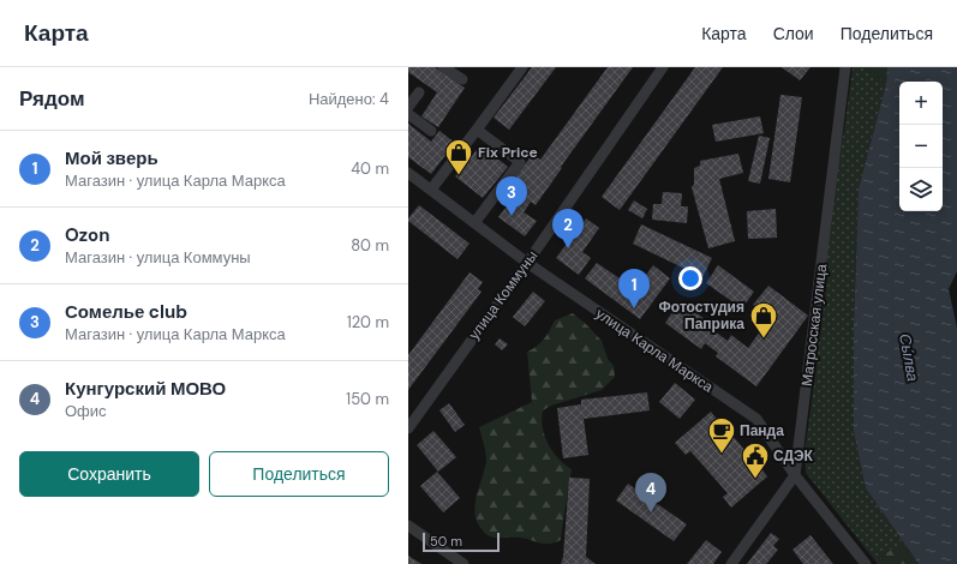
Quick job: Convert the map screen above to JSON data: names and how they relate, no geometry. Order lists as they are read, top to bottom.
{
  "streets": {
    "street": ["улица Коммуны", "Матросская улица", "улица Карла Маркса"]
  },
  "crossings": [
    ["улица Коммуны", "улица Карла Маркса"],
    ["Матросская улица", "улица Карла Маркса"]
  ],
  "water": ["Сы́лва"],
  "places": {
    "shop": ["Fix Price", "Фотостудия Паприка"],
    "cafe": ["Панда"],
    "public building": ["СДЭК"]
  },
  "scale_bar": "50 m",
  "page": {
    "header": "Карта",
    "nav": ["Карта", "Слои", "Поделиться"],
    "heading": ["Рядом", "Найдено: 4"],
    "map_buttons": ["+", "−"],
    "list": [
      {
        "mark": "1",
        "name": "Мой зверь",
        "note": "Магазин · улица Карла Маркса",
        "value": "40 m"
      },
      {
        "mark": "2",
        "name": "Ozon",
        "note": "Магазин · улица Коммуны",
        "value": "80 m"
      },
      {
        "mark": "3",
        "name": "Сомелье club",
        "note": "Магазин · улица Карла Маркса",
        "value": "120 m"
      },
      {
        "mark": "4",
        "name": "Кунгурский МОВО",
        "note": "Офис",
        "value": "150 m"
      }
    ],
    "pins": [
      "3",
      "2",
      "1",
      "4"
    ],
    "buttons": ["Сохранить", "Поделиться"],
    "scale": "50 m"
  }
}
